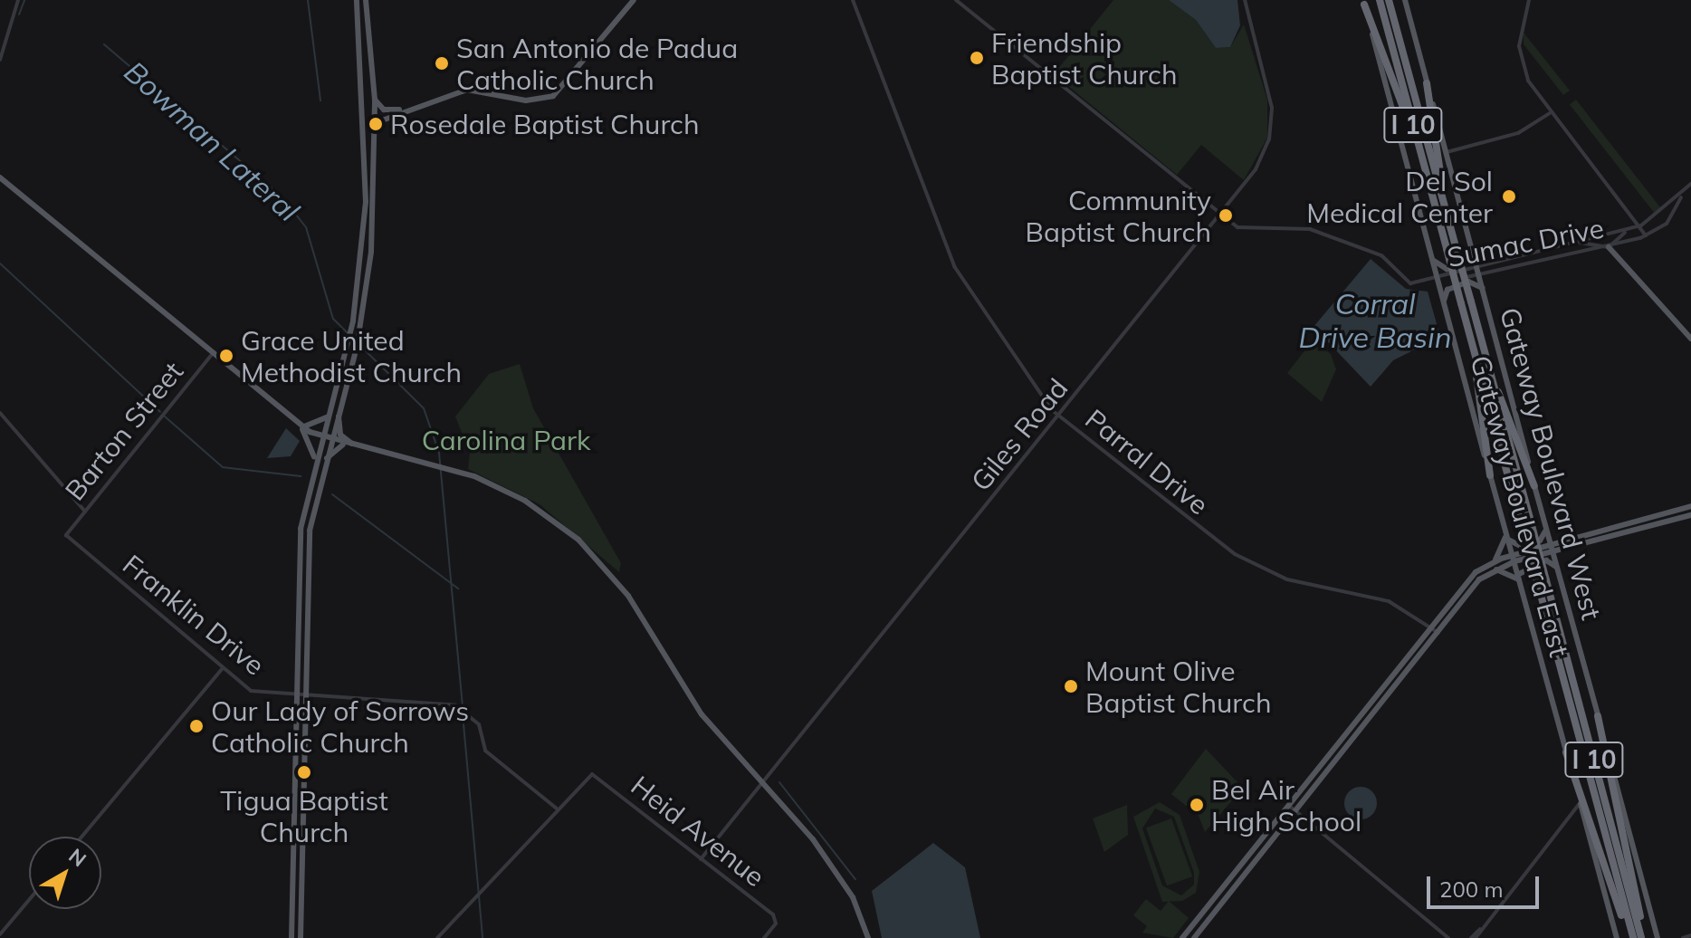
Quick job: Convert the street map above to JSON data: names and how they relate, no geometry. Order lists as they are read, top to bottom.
{
  "streets": {
    "highway": ["I 10"],
    "main road": ["Gateway Boulevard West", "Gateway Boulevard East"],
    "street": [
      "Sumac Drive",
      "Barton Street",
      "Giles Road",
      "Parral Drive",
      "Franklin Drive",
      "Heid Avenue"
    ]
  },
  "crossings": [
    ["Sumac Drive", "Gateway Boulevard West"],
    ["Sumac Drive", "Gateway Boulevard East"],
    ["Barton Street", "Franklin Drive"],
    ["Giles Road", "Parral Drive"],
    ["Giles Road", "Heid Avenue"],
    ["Franklin Drive", "Heid Avenue"]
  ],
  "water": ["Bowman Lateral", "Corral Drive Basin"],
  "parks": ["Carolina Park"],
  "places": [
    "Friendship Baptist Church",
    "San Antonio de Padua Catholic Church",
    "Rosedale Baptist Church",
    "Del Sol Medical Center",
    "Community Baptist Church",
    "Grace United Methodist Church",
    "Mount Olive Baptist Church",
    "Our Lady of Sorrows Catholic Church",
    "Tigua Baptist Church",
    "Bel Air High School"
  ],
  "scale_bar": "200 m",
  "north": "top right"
}
